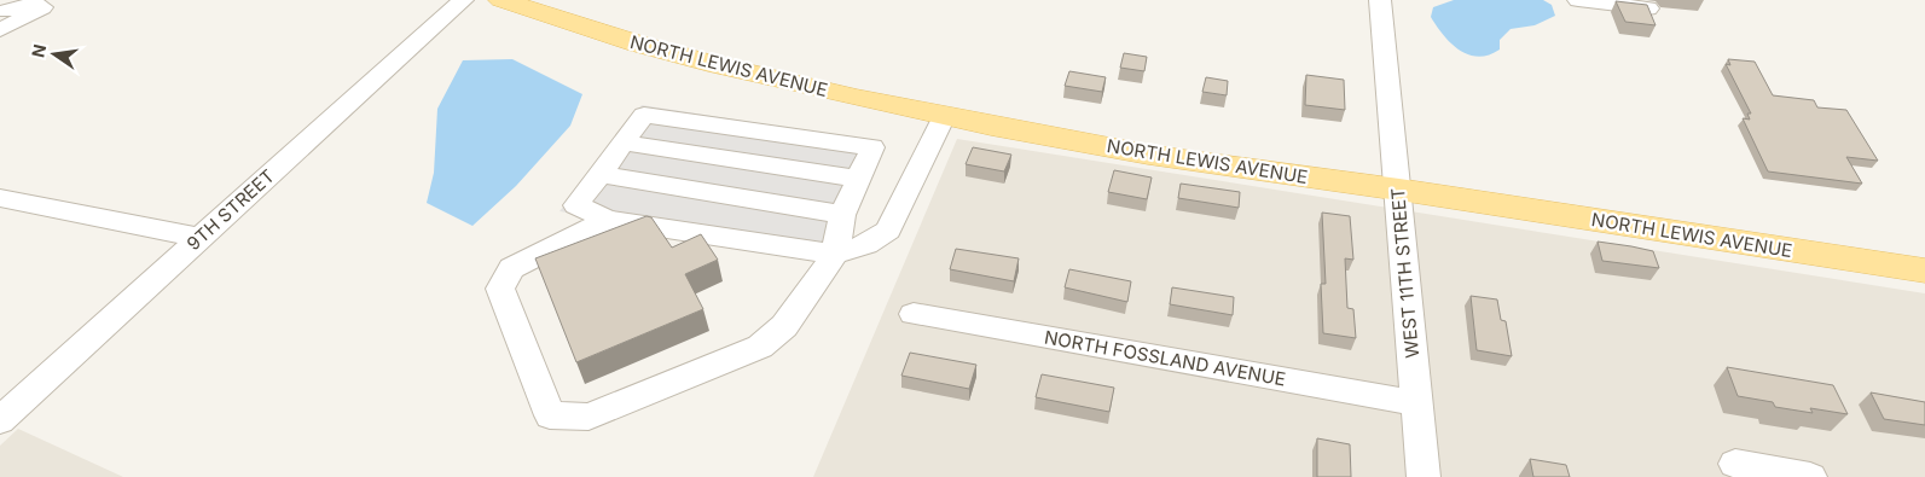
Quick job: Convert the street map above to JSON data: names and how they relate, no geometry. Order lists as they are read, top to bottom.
{
  "streets": {
    "main road": ["NORTH LEWIS AVENUE"],
    "street": ["9TH STREET", "WEST 11TH STREET", "NORTH FOSSLAND AVENUE"]
  },
  "crossings": [
    ["NORTH LEWIS AVENUE", "WEST 11TH STREET"],
    ["WEST 11TH STREET", "NORTH FOSSLAND AVENUE"]
  ],
  "north": "left"
}
